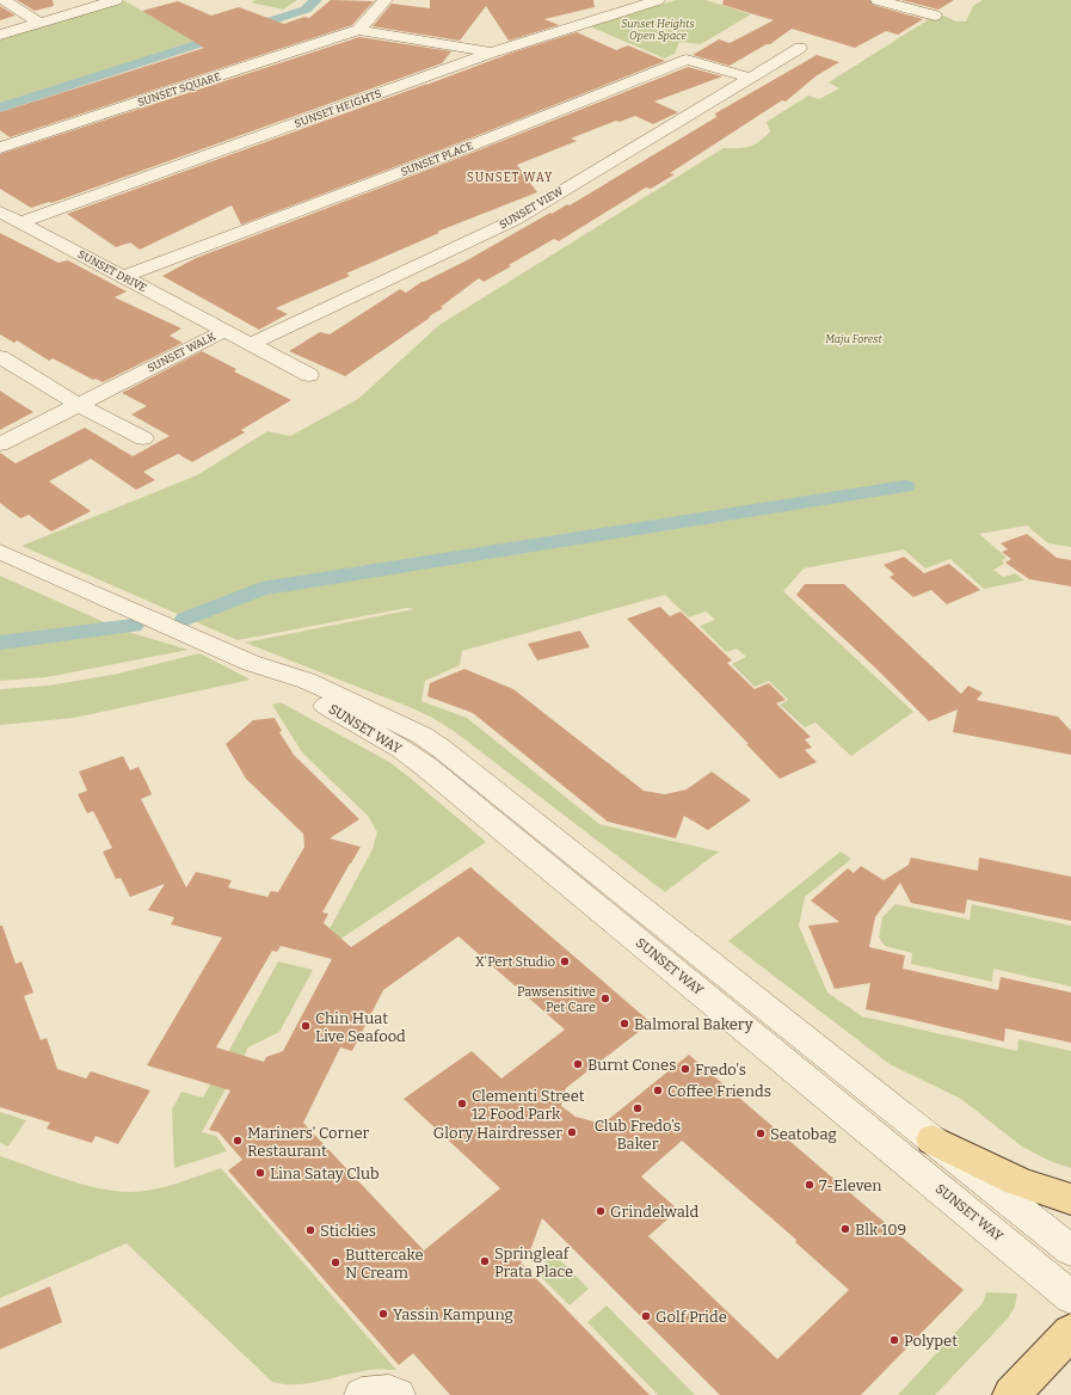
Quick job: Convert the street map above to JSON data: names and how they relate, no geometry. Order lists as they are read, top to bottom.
{
  "streets": {
    "street": [
      "SUNSET SQUARE",
      "SUNSET HEIGHTS",
      "SUNSET PLACE",
      "SUNSET VIEW",
      "SUNSET DRIVE",
      "SUNSET WALK",
      "SUNSET WAY"
    ]
  },
  "crossings": [
    ["SUNSET SQUARE", "SUNSET HEIGHTS"],
    ["SUNSET HEIGHTS", "SUNSET DRIVE"],
    ["SUNSET PLACE", "SUNSET VIEW"],
    ["SUNSET PLACE", "SUNSET DRIVE"],
    ["SUNSET VIEW", "SUNSET WALK"],
    ["SUNSET DRIVE", "SUNSET WALK"]
  ],
  "districts": ["SUNSET WAY"],
  "parks": ["Sunset Heights Open Space", "Maju Forest"],
  "places": [
    "X'Pert Studio",
    "Pawsensitive Pet Care",
    "Balmoral Bakery",
    "Chin Huat Live Seafood",
    "Burnt Cones",
    "Fredo's",
    "Coffee Friends",
    "Clementi Street 12 Food Park",
    "Club Fredo’s Baker",
    "Glory Hairdresser",
    "Seatobag",
    "Mariners' Corner Restaurant",
    "Lina Satay Club",
    "7-Eleven",
    "Grindelwald",
    "Blk 109",
    "Stickies",
    "Springleaf Prata Place",
    "Buttercake N Cream",
    "Yassin Kampung",
    "Golf Pride",
    "Polypet"
  ]
}
